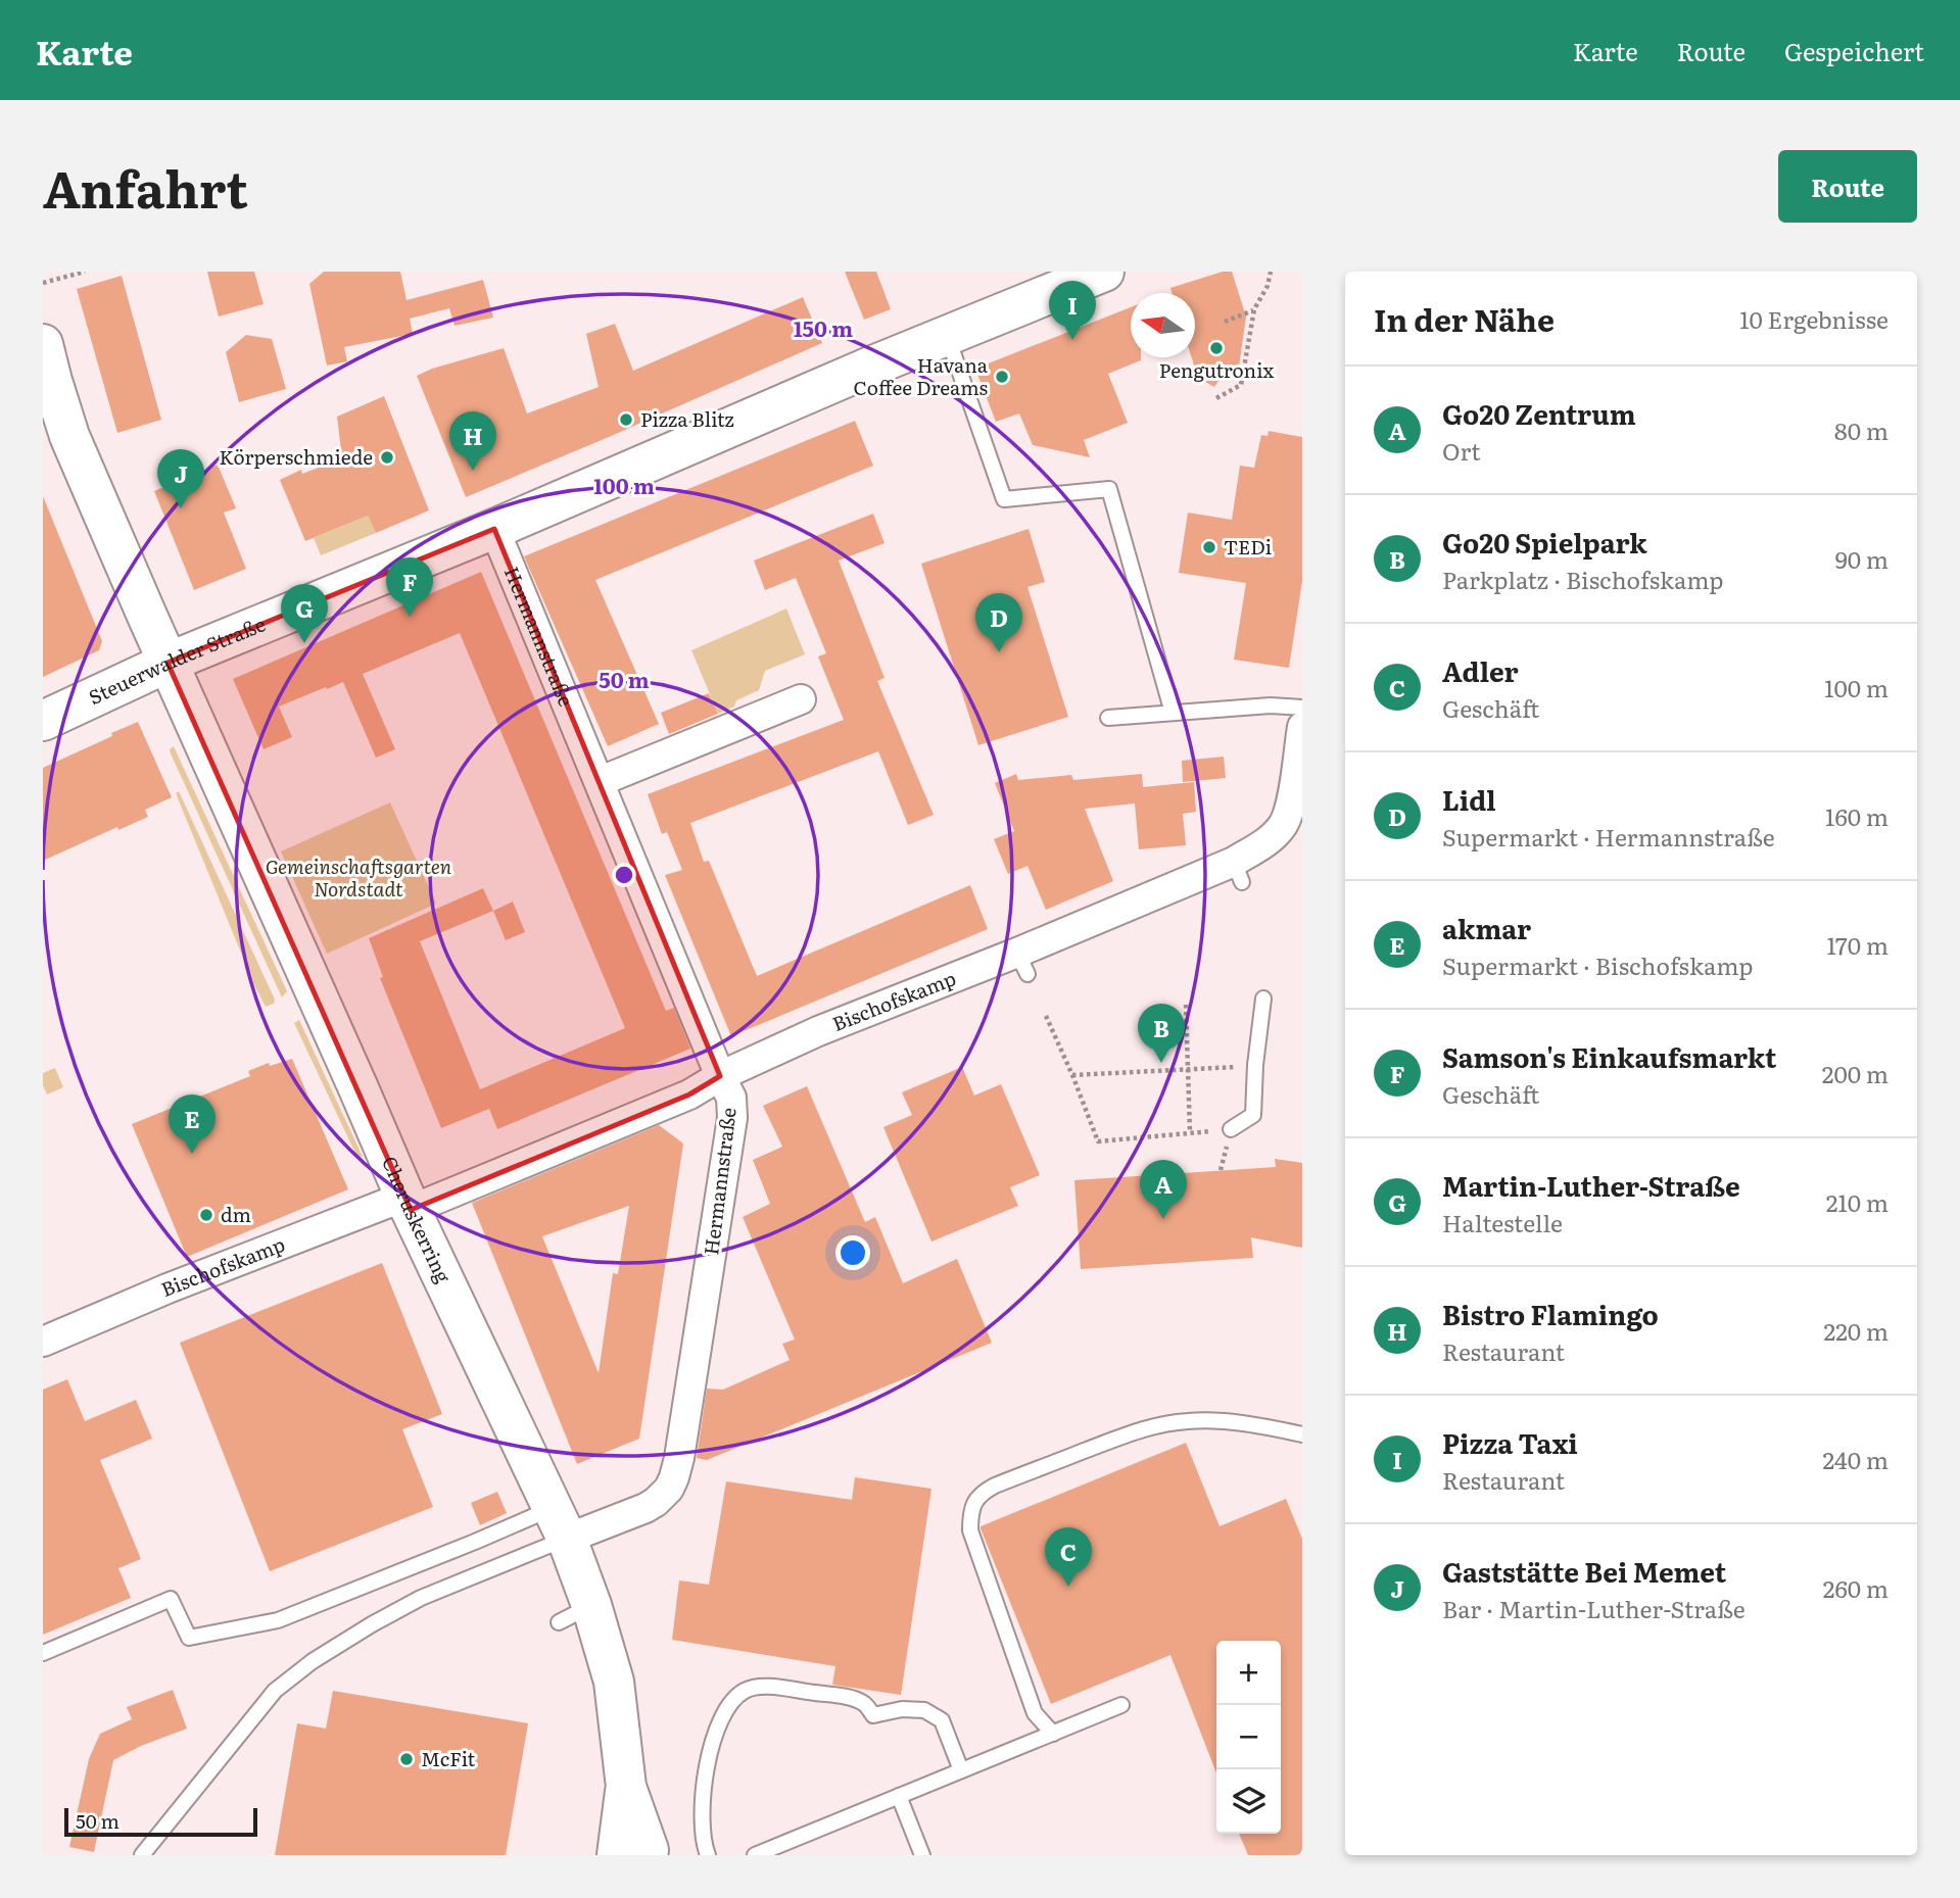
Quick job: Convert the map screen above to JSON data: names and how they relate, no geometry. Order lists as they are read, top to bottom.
{
  "streets": {
    "street": [
      "Hermannstraße",
      "Steuerwalder Straße",
      "Bischofskamp",
      "Cheruskerring"
    ]
  },
  "crossings": [
    ["Hermannstraße", "Steuerwalder Straße"],
    ["Hermannstraße", "Bischofskamp"],
    ["Hermannstraße", "Cheruskerring"],
    ["Steuerwalder Straße", "Cheruskerring"],
    ["Bischofskamp", "Cheruskerring"]
  ],
  "parks": ["Gemeinschaftsgarten Nordstadt"],
  "places": [
    "Pengutronix",
    "Havana Coffee Dreams",
    "Pizza Blitz",
    "Körperschmiede",
    "TEDi",
    "dm",
    "McFit"
  ],
  "scale_bar": "50 m",
  "north": "left",
  "page": {
    "header": "Karte",
    "nav": ["Karte", "Route", "Gespeichert"],
    "title": "Anfahrt",
    "buttons": "Route",
    "heading": ["In der Nähe", "10 Ergebnisse"],
    "pins": [
      "I",
      "H",
      "J",
      "F",
      "G",
      "D",
      "B",
      "E",
      "A",
      "C"
    ],
    "list": [
      {
        "mark": "A",
        "name": "Go20 Zentrum",
        "note": "Ort",
        "value": "80 m"
      },
      {
        "mark": "B",
        "name": "Go20 Spielpark",
        "note": "Parkplatz · Bischofskamp",
        "value": "90 m"
      },
      {
        "mark": "C",
        "name": "Adler",
        "note": "Geschäft",
        "value": "100 m"
      },
      {
        "mark": "D",
        "name": "Lidl",
        "note": "Supermarkt · Hermannstraße",
        "value": "160 m"
      },
      {
        "mark": "E",
        "name": "akmar",
        "note": "Supermarkt · Bischofskamp",
        "value": "170 m"
      },
      {
        "mark": "F",
        "name": "Samson's Einkaufsmarkt",
        "note": "Geschäft",
        "value": "200 m"
      },
      {
        "mark": "G",
        "name": "Martin-Luther-Straße",
        "note": "Haltestelle",
        "value": "210 m"
      },
      {
        "mark": "H",
        "name": "Bistro Flamingo",
        "note": "Restaurant",
        "value": "220 m"
      },
      {
        "mark": "I",
        "name": "Pizza Taxi",
        "note": "Restaurant",
        "value": "240 m"
      },
      {
        "mark": "J",
        "name": "Gaststätte Bei Memet",
        "note": "Bar · Martin-Luther-Straße",
        "value": "260 m"
      }
    ],
    "map_buttons": ["+", "−"],
    "scale": "50 m"
  },
  "rings": ["150 m", "100 m", "50 m"]
}
